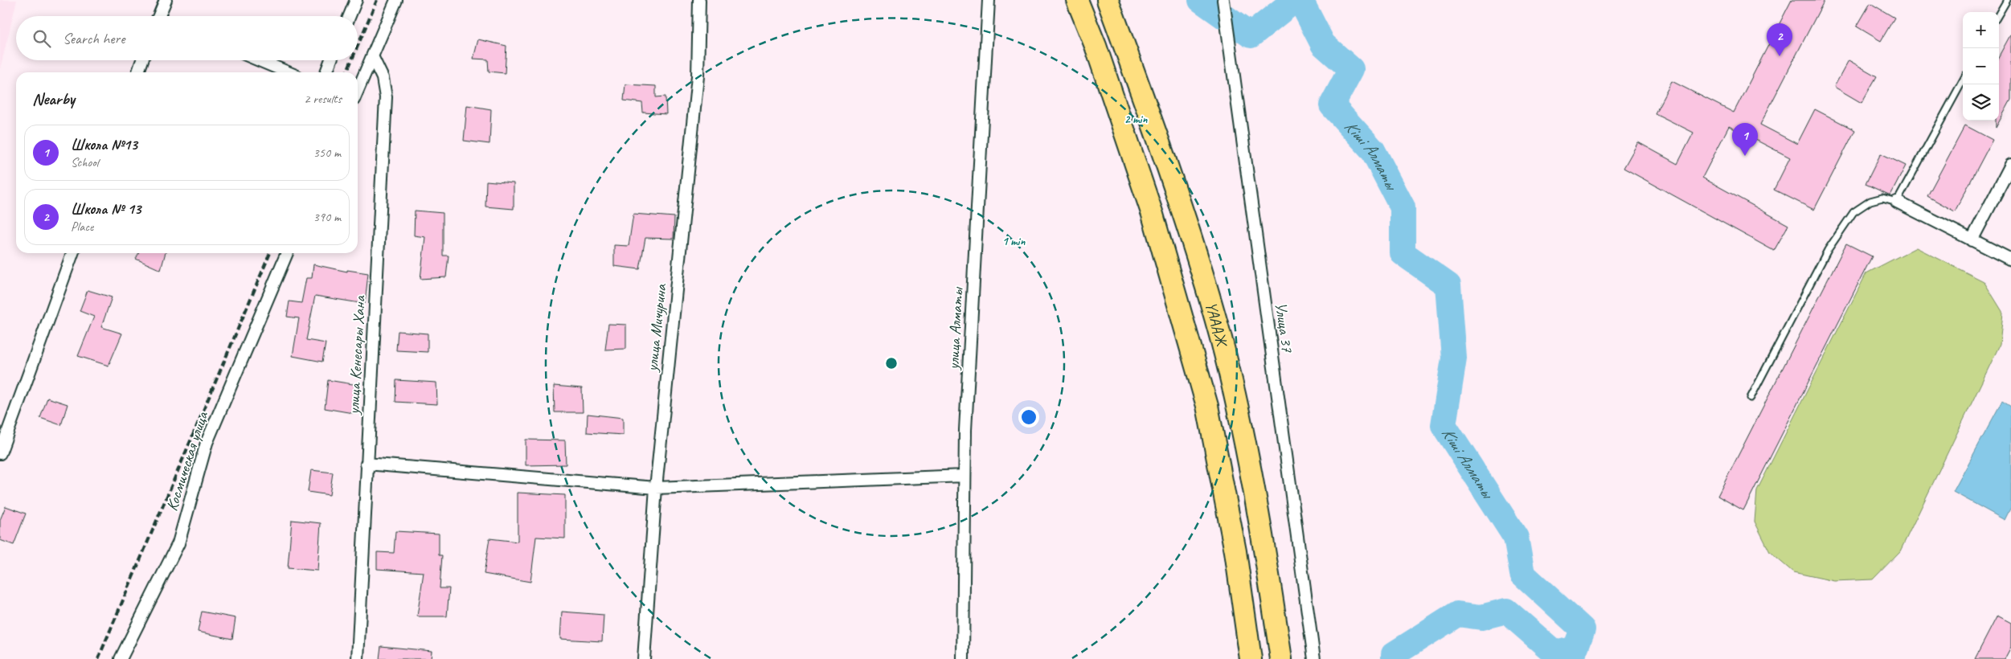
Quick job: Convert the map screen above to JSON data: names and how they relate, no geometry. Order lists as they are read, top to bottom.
{
  "streets": {
    "highway": ["ҮАААЖ"],
    "street": [
      "Улица 37",
      "улица Мичурина",
      "улица Алматы",
      "улица Кенесары Хана",
      "Космическая улица"
    ]
  },
  "water": ["Кіші Алматы"],
  "page": {
    "map_buttons": ["+", "−"],
    "search": "Search here",
    "pins": ["2", "1"],
    "heading": ["Nearby", "2 results"],
    "list": [
      {
        "mark": "1",
        "name": "Школа №13",
        "note": "School",
        "value": "350 m"
      },
      {
        "mark": "2",
        "name": "Школа № 13",
        "note": "Place",
        "value": "390 m"
      }
    ]
  },
  "rings": ["2 min", "1 min"]
}
